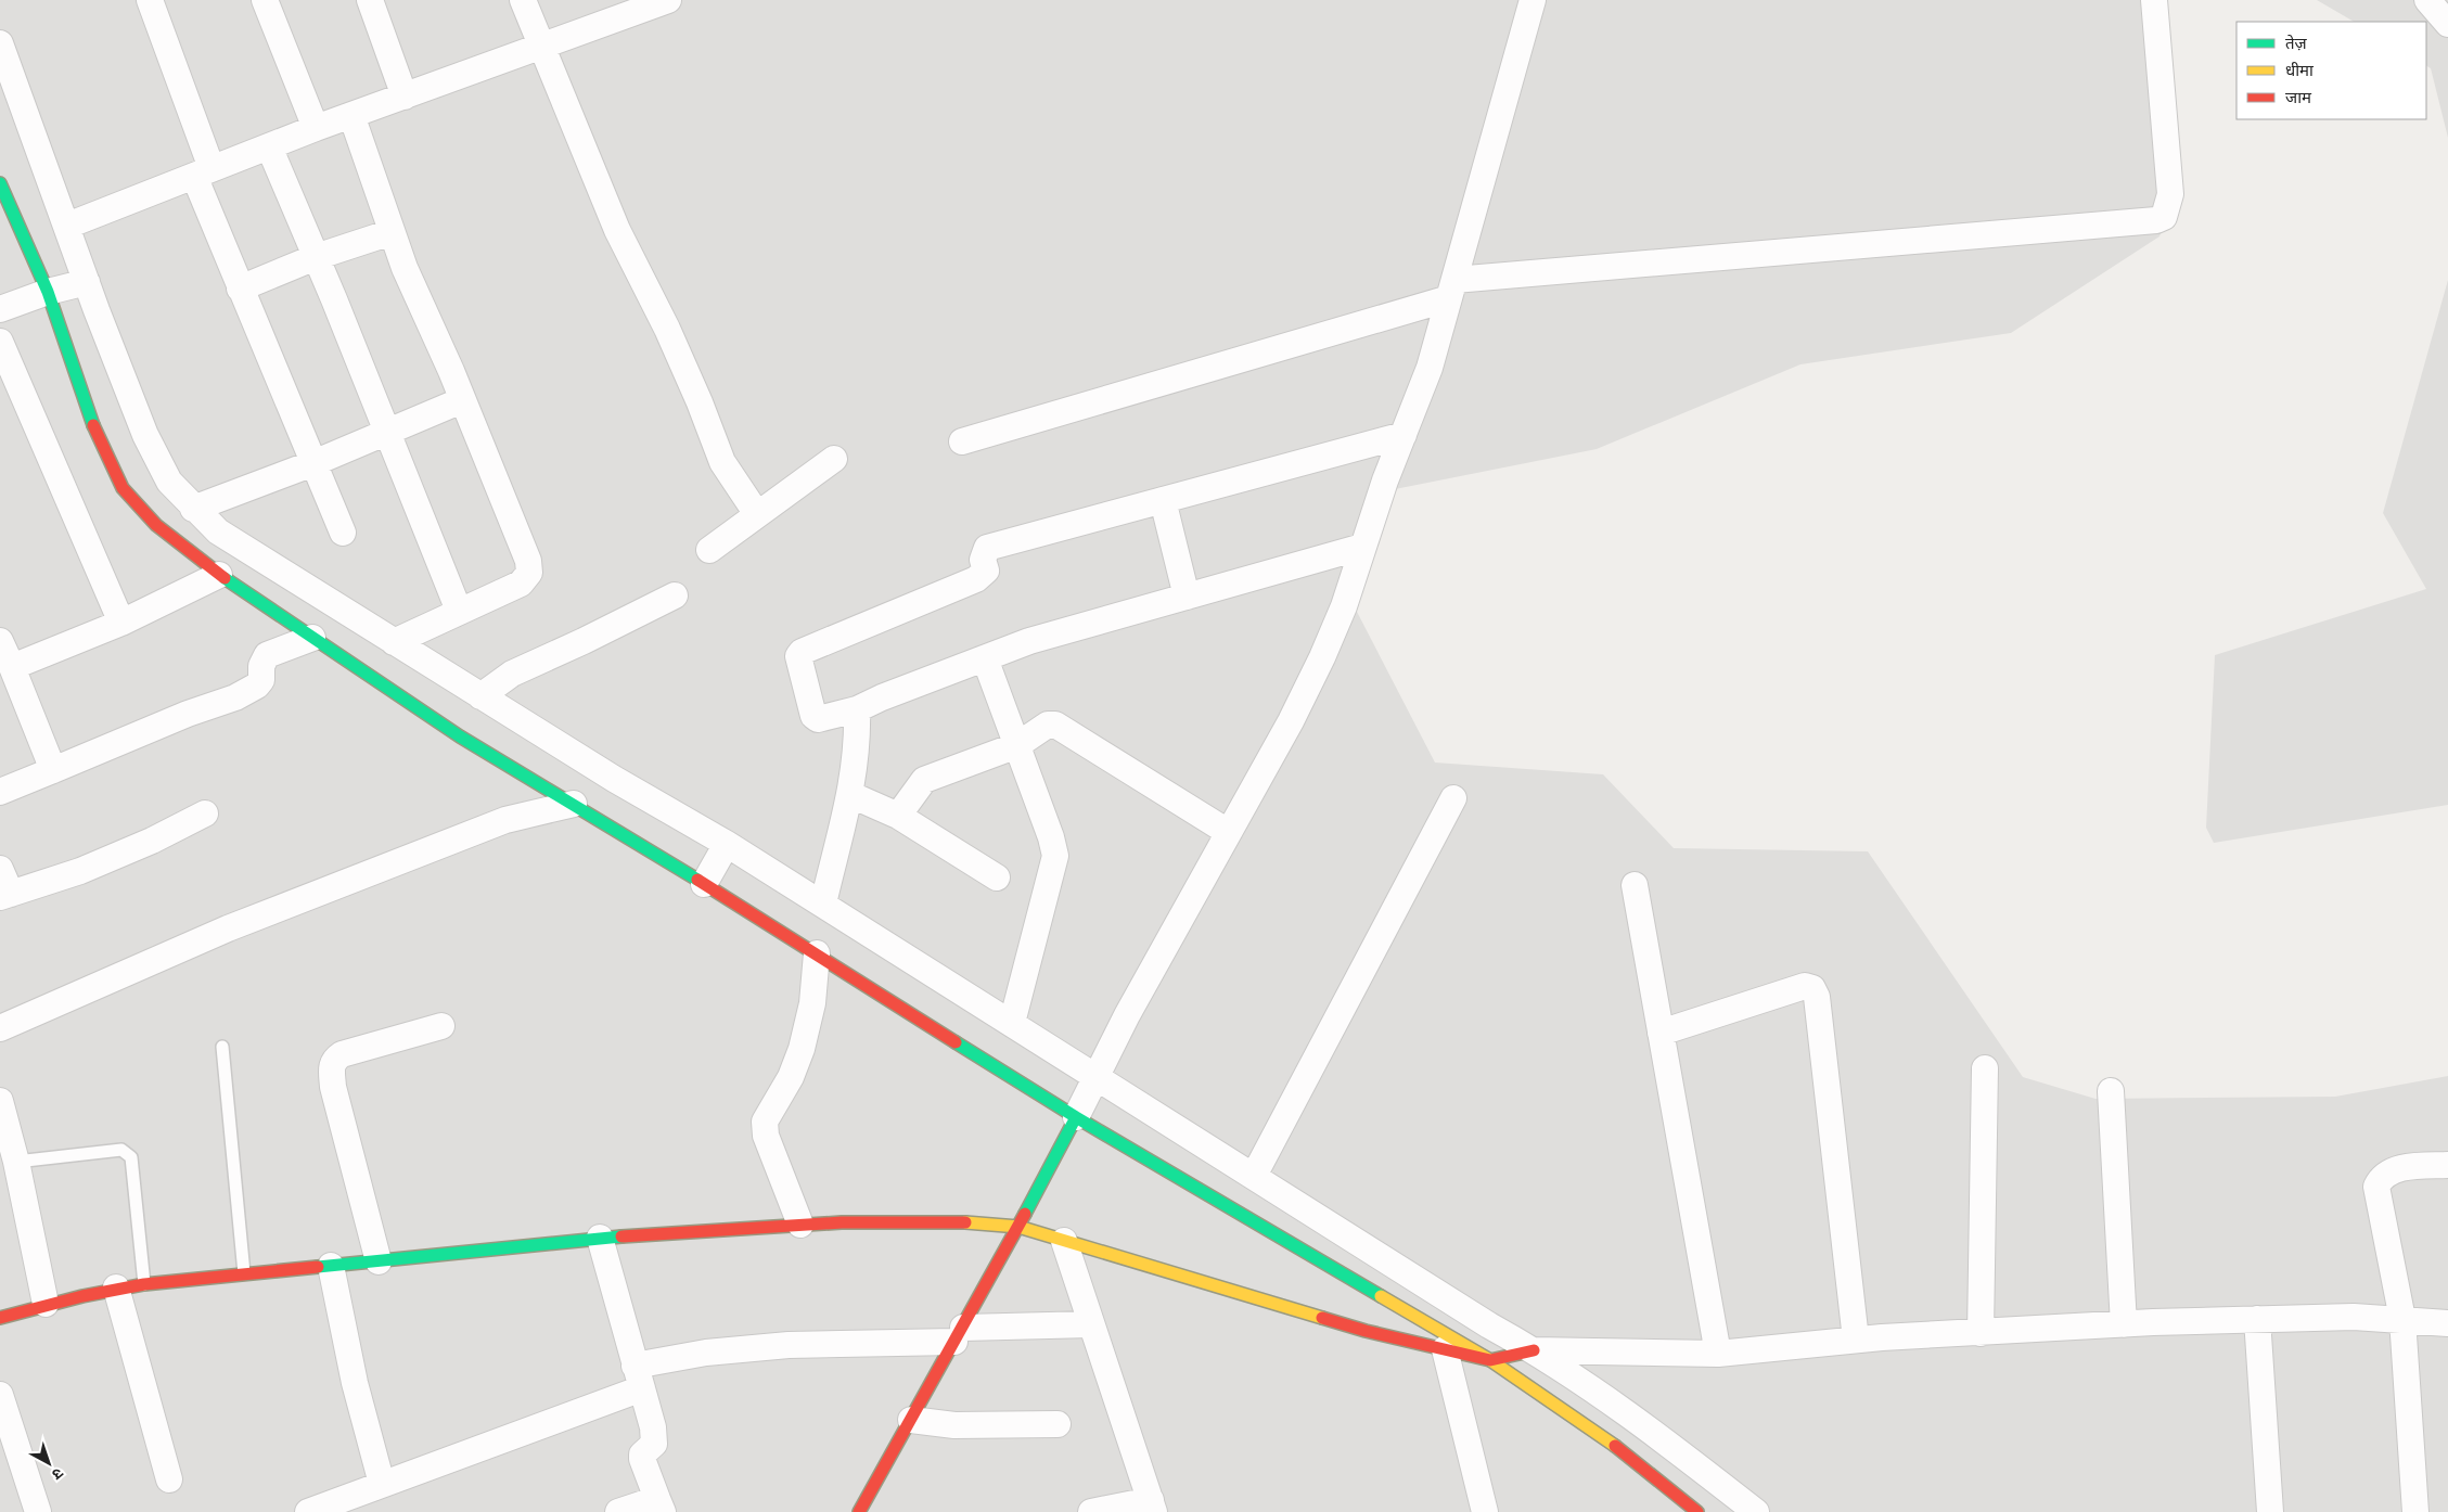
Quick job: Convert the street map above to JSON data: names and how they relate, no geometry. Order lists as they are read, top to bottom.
{
  "legend": ["तेज़", "धीमा", "जाम"],
  "north": "bottom right"
}
